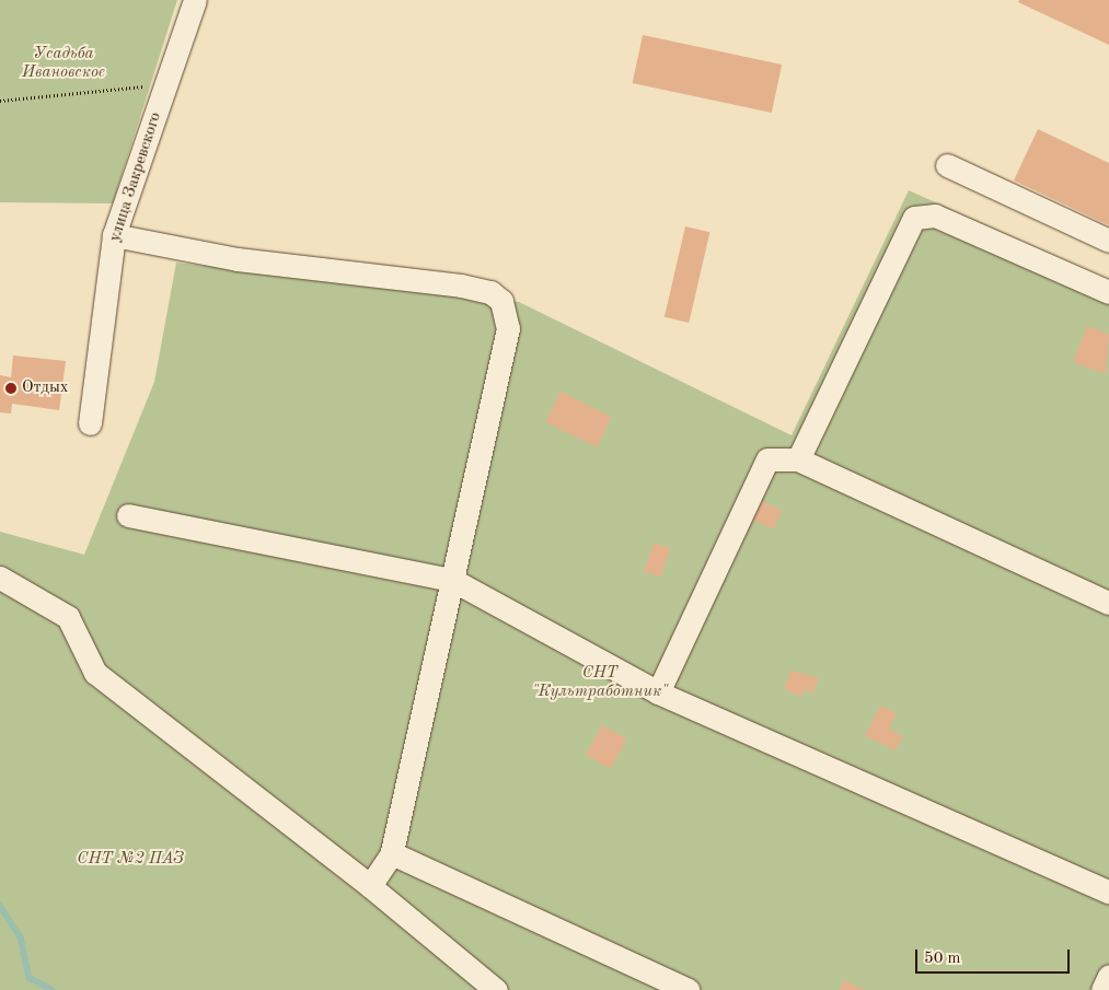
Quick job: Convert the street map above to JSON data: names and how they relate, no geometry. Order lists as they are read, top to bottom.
{
  "streets": {
    "street": ["улица Закревского"]
  },
  "parks": ["Усадьба Ивановское", "СНТ \"Культработник\"", "СНТ №2 ПАЗ"],
  "places": ["Отдых"],
  "scale_bar": "50 m"
}
